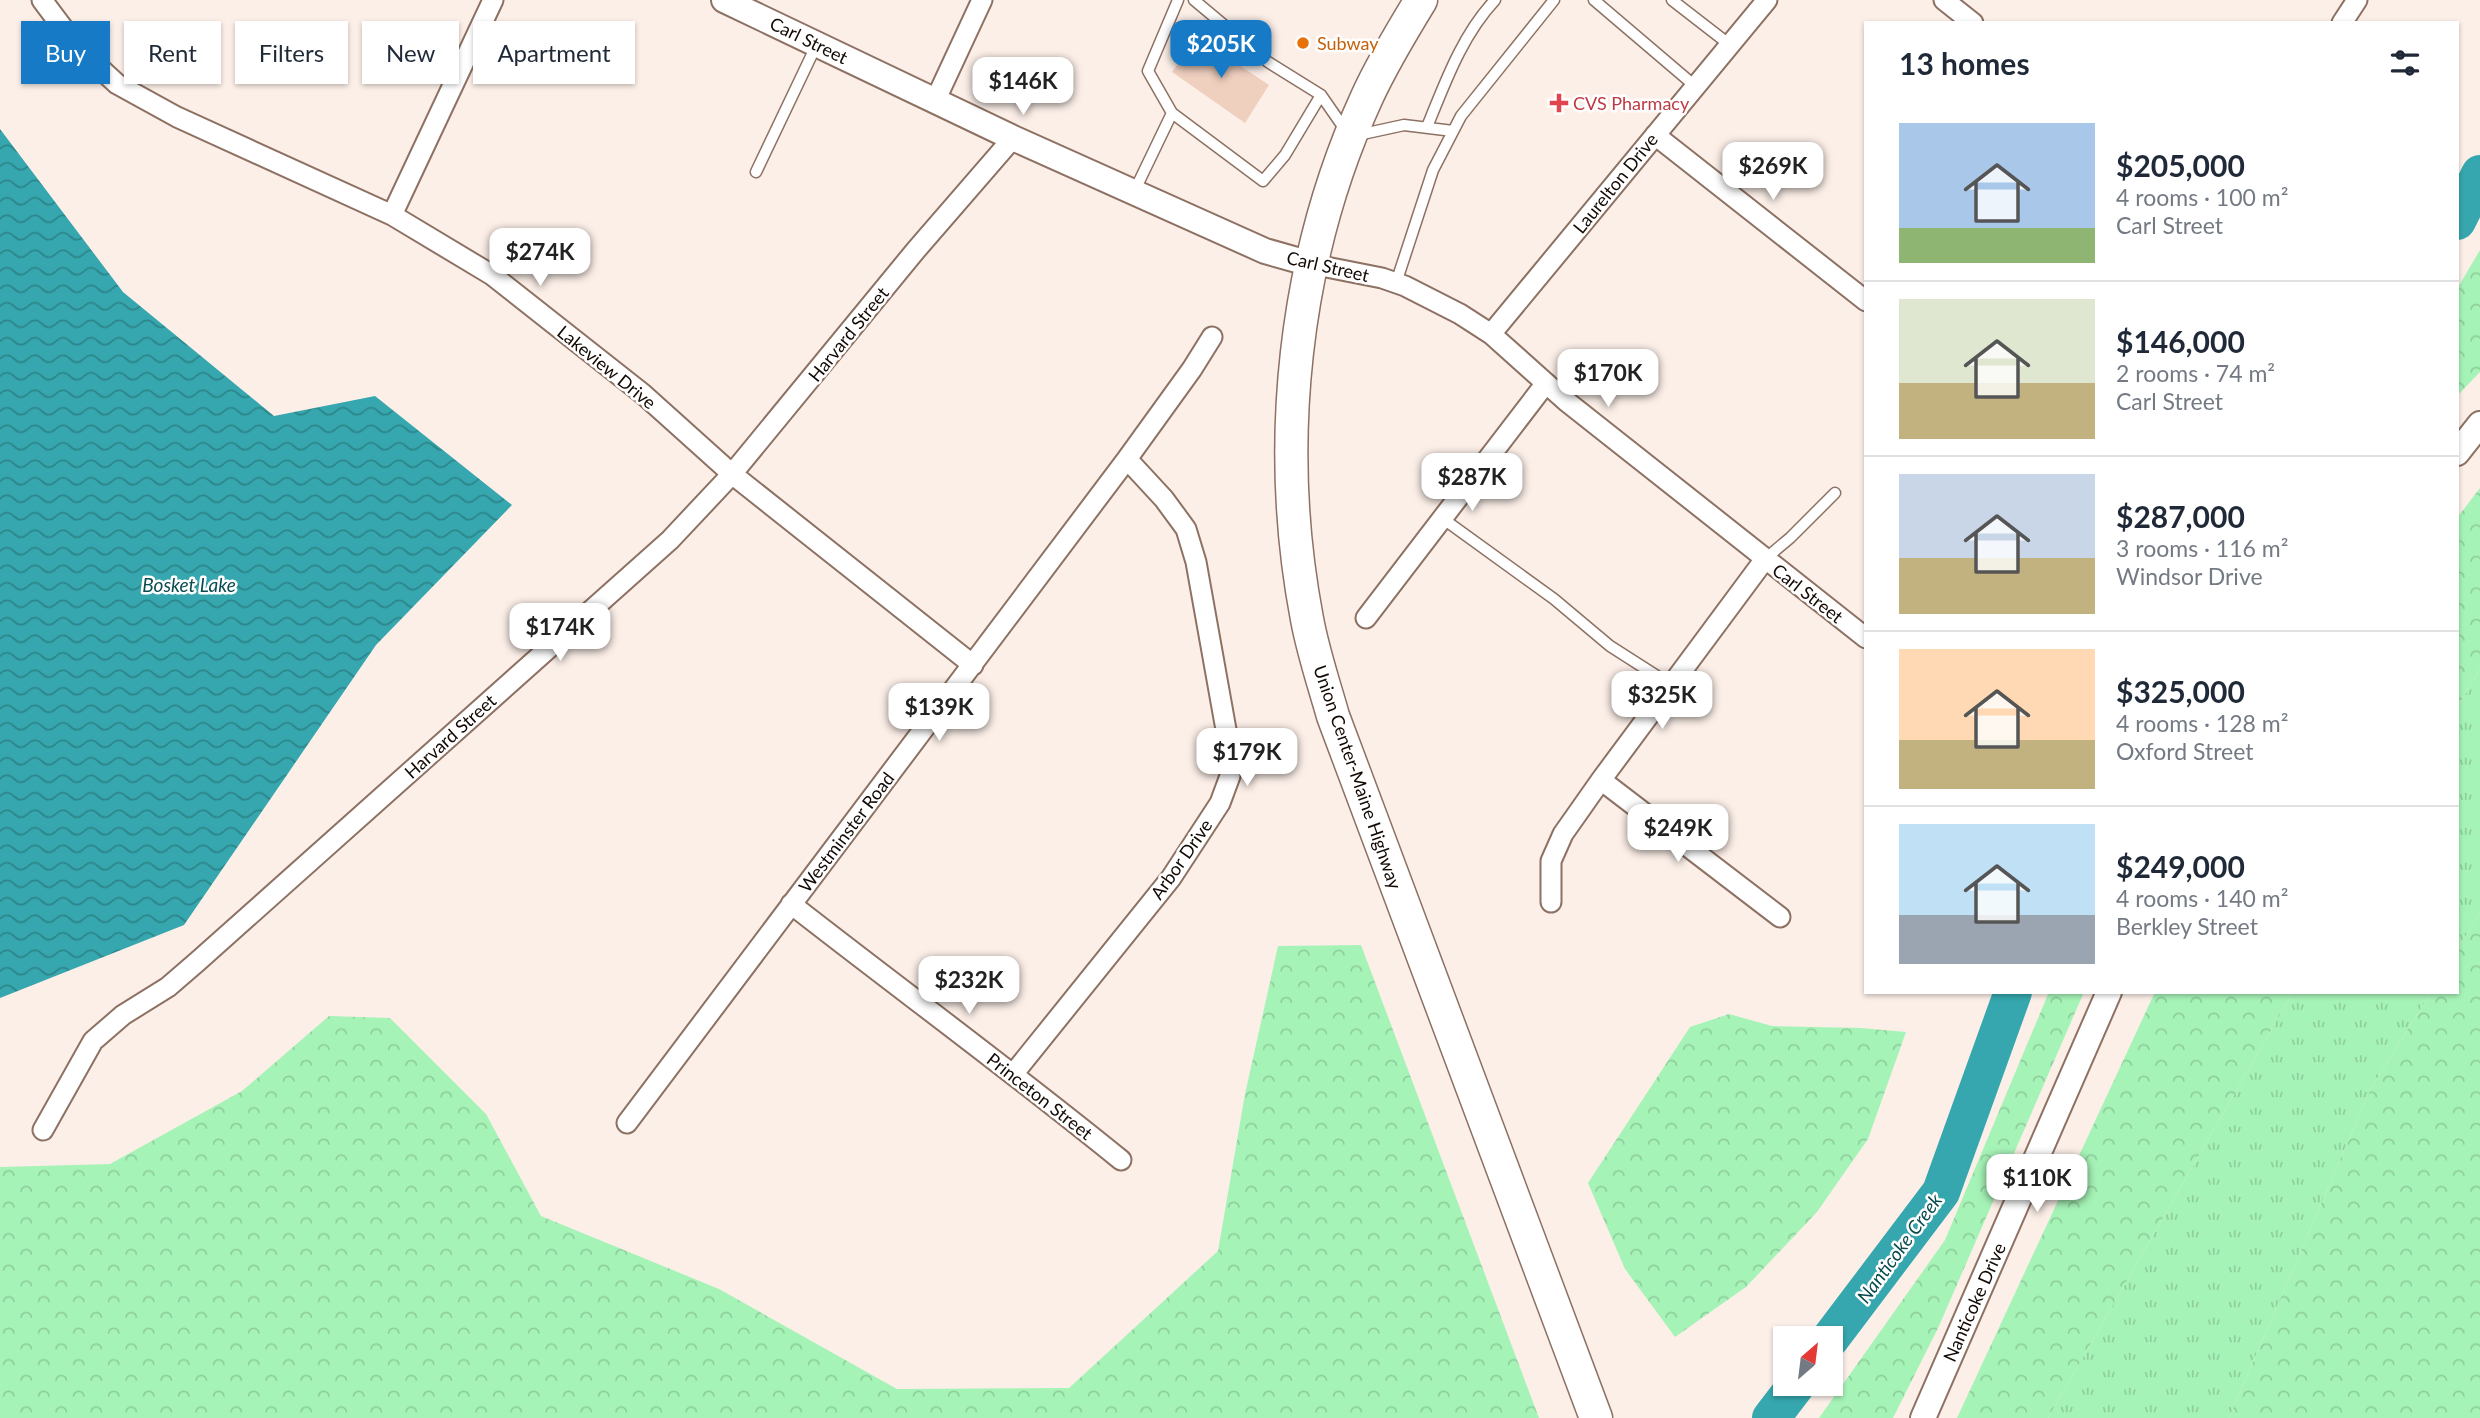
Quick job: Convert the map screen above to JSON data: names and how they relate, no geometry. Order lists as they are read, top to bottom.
{
  "streets": {
    "main road": ["Union Center-Maine Highway"],
    "street": [
      "Carl Street",
      "Laurelton Drive",
      "Harvard Street",
      "Lakeview Drive",
      "Westminster Road",
      "Arbor Drive",
      "Princeton Street",
      "Nanticoke Drive"
    ]
  },
  "crossings": [
    ["Carl Street", "Laurelton Drive"],
    ["Carl Street", "Harvard Street"],
    ["Carl Street", "Union Center-Maine Highway"],
    ["Harvard Street", "Lakeview Drive"],
    ["Lakeview Drive", "Westminster Road"],
    ["Westminster Road", "Arbor Drive"],
    ["Westminster Road", "Princeton Street"],
    ["Arbor Drive", "Princeton Street"]
  ],
  "water": ["Bosket Lake", "Nanticoke Creek"],
  "places": {
    "other": ["Subway"],
    "health": ["CVS Pharmacy"]
  },
  "north": "top right",
  "page": {
    "price": [
      "$205K",
      "$146K",
      "$269K",
      "$274K",
      "$170K",
      "$287K",
      "$174K",
      "$325K",
      "$139K",
      "$179K",
      "$249K",
      "$232K",
      "$110K"
    ],
    "chip": [
      "Buy",
      "Rent",
      "Filters",
      "New",
      "Apartment"
    ],
    "heading": "13 homes",
    "list": [
      {
        "name": "$205,000",
        "note": "4 rooms · 100 m² · Carl Street"
      },
      {
        "name": "$146,000",
        "note": "2 rooms · 74 m² · Carl Street"
      },
      {
        "name": "$287,000",
        "note": "3 rooms · 116 m² · Windsor Drive"
      },
      {
        "name": "$325,000",
        "note": "4 rooms · 128 m² · Oxford Street"
      },
      {
        "name": "$249,000",
        "note": "4 rooms · 140 m² · Berkley Street"
      }
    ]
  }
}
